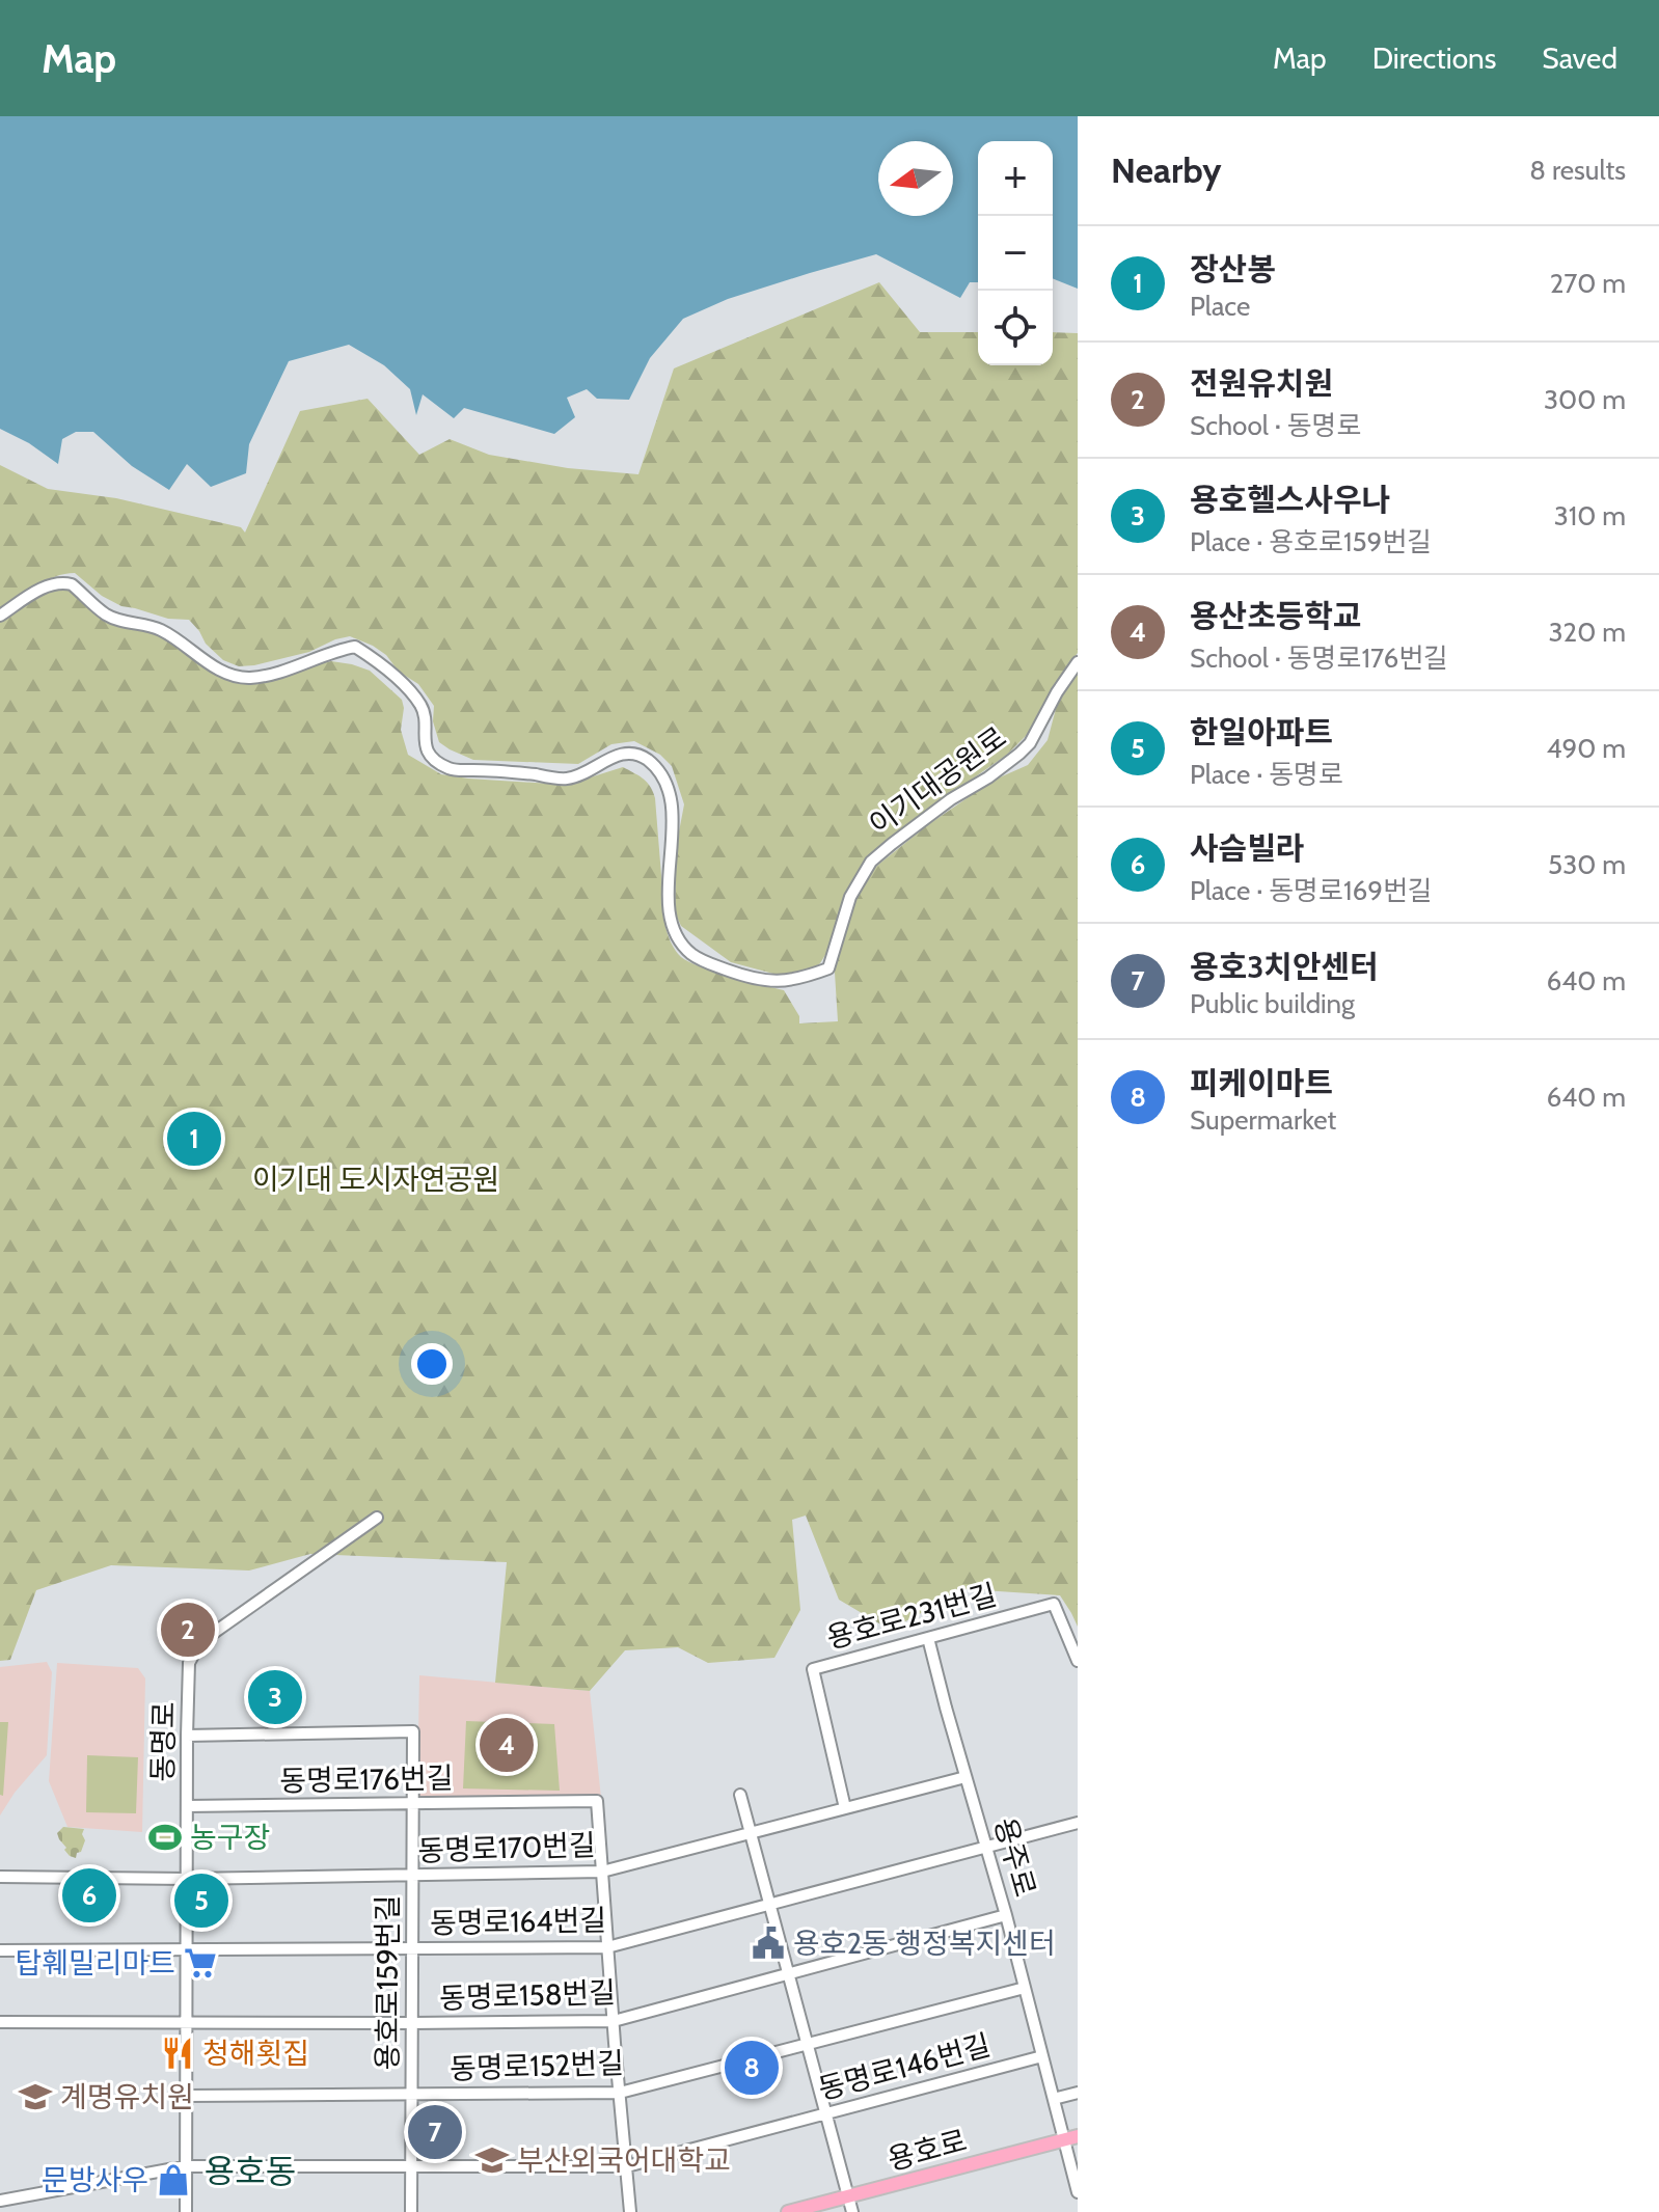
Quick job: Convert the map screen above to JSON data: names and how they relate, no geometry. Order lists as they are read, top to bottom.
{
  "streets": {
    "main road": ["용호로"],
    "street": [
      "이기대공원로",
      "용호로231번길",
      "동명로",
      "동명로176번길",
      "동명로170번길",
      "용주로",
      "동명로164번길",
      "용호로159번길",
      "동명로158번길",
      "동명로152번길",
      "동명로146번길"
    ]
  },
  "crossings": [
    ["용호로231번길", "동명로170번길"],
    ["용호로231번길", "용주로"],
    ["동명로", "동명로176번길"],
    ["동명로", "동명로170번길"],
    ["동명로", "동명로164번길"],
    ["동명로", "용호로159번길"],
    ["동명로", "동명로158번길"],
    ["동명로", "동명로152번길"],
    ["동명로", "동명로146번길"],
    ["동명로176번길", "동명로170번길"],
    ["동명로176번길", "용호로159번길"],
    ["동명로170번길", "용주로"],
    ["동명로170번길", "용호로159번길"],
    ["용주로", "동명로164번길"],
    ["용주로", "동명로158번길"],
    ["용주로", "동명로152번길"],
    ["용주로", "동명로146번길"],
    ["용주로", "용호로"],
    ["동명로164번길", "용호로159번길"],
    ["용호로159번길", "동명로158번길"],
    ["용호로159번길", "동명로152번길"],
    ["용호로159번길", "동명로146번길"]
  ],
  "districts": ["용호동"],
  "parks": ["이기대 도시자연공원"],
  "places": {
    "sports": ["농구장"],
    "public building": ["용호2동 행정복지센터"],
    "supermarket": ["탑훼밀리마트"],
    "restaurant": ["청해횟집"],
    "school or university": ["계명유치원", "부산외국어대학교"],
    "shop": ["문방사우"]
  },
  "north": "left",
  "page": {
    "header": "Map",
    "nav": ["Map", "Directions", "Saved"],
    "heading": ["Nearby", "8 results"],
    "map_buttons": ["+", "−"],
    "list": [
      {
        "mark": "1",
        "name": "장산봉",
        "note": "Place",
        "value": "270 m"
      },
      {
        "mark": "2",
        "name": "전원유치원",
        "note": "School · 동명로",
        "value": "300 m"
      },
      {
        "mark": "3",
        "name": "용호헬스사우나",
        "note": "Place · 용호로159번길",
        "value": "310 m"
      },
      {
        "mark": "4",
        "name": "용산초등학교",
        "note": "School · 동명로176번길",
        "value": "320 m"
      },
      {
        "mark": "5",
        "name": "한일아파트",
        "note": "Place · 동명로",
        "value": "490 m"
      },
      {
        "mark": "6",
        "name": "사슴빌라",
        "note": "Place · 동명로169번길",
        "value": "530 m"
      },
      {
        "mark": "7",
        "name": "용호3치안센터",
        "note": "Public building",
        "value": "640 m"
      },
      {
        "mark": "8",
        "name": "피케이마트",
        "note": "Supermarket",
        "value": "640 m"
      }
    ],
    "pins": [
      "1",
      "2",
      "3",
      "4",
      "6",
      "5",
      "8",
      "7"
    ]
  }
}
